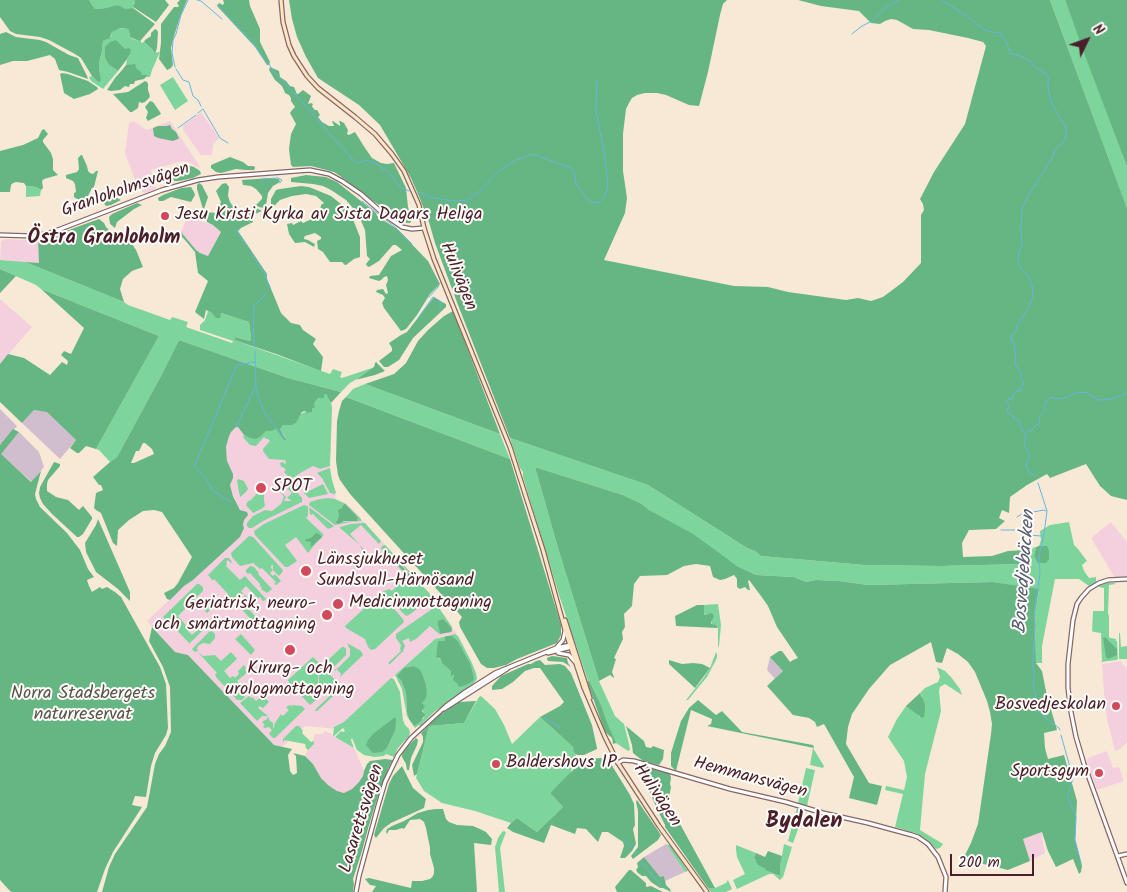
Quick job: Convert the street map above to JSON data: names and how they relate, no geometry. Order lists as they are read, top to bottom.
{
  "streets": {
    "main road": ["Hulivägen"],
    "street": ["Granloholmsvägen", "Hemmansvägen", "Lasarettsvägen"]
  },
  "crossings": [
    ["Granloholmsvägen", "Hulivägen"],
    ["Hulivägen", "Hemmansvägen"],
    ["Hulivägen", "Lasarettsvägen"]
  ],
  "districts": ["Östra Granloholm", "Bydalen"],
  "water": ["Bosvedjebäcken"],
  "parks": ["Norra Stadsbergets naturreservat"],
  "places": [
    "Jesu Kristi Kyrka av Sista Dagars Heliga",
    "SPOT",
    "Länssjukhuset Sundsvall-Härnösand",
    "Medicinmottagning",
    "Geriatrisk, neuro- och smärtmottagning",
    "Kirurg- och urologmottagning",
    "Bosvedjeskolan",
    "Baldershovs IP",
    "Sportsgym"
  ],
  "scale_bar": "200 m",
  "north": "top right"
}
